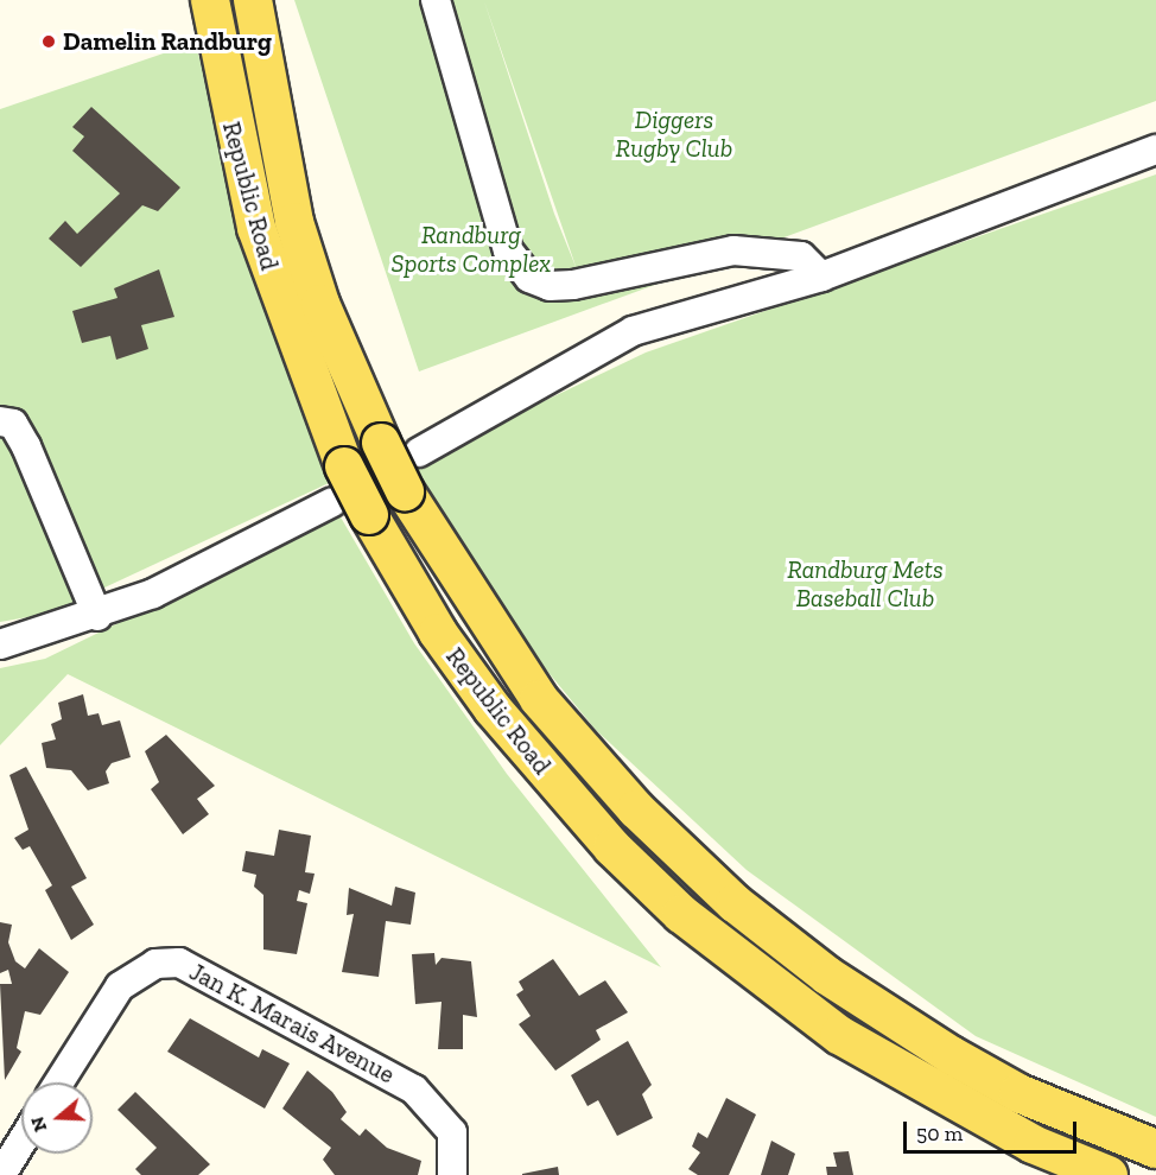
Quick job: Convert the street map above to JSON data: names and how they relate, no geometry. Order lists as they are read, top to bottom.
{
  "streets": {
    "main road": ["Republic Road"],
    "street": ["Jan K. Marais Avenue"]
  },
  "parks": ["Diggers Rugby Club", "Randburg Sports Complex", "Randburg Mets Baseball Club"],
  "places": ["Damelin Randburg"],
  "scale_bar": "50 m",
  "north": "left"
}
